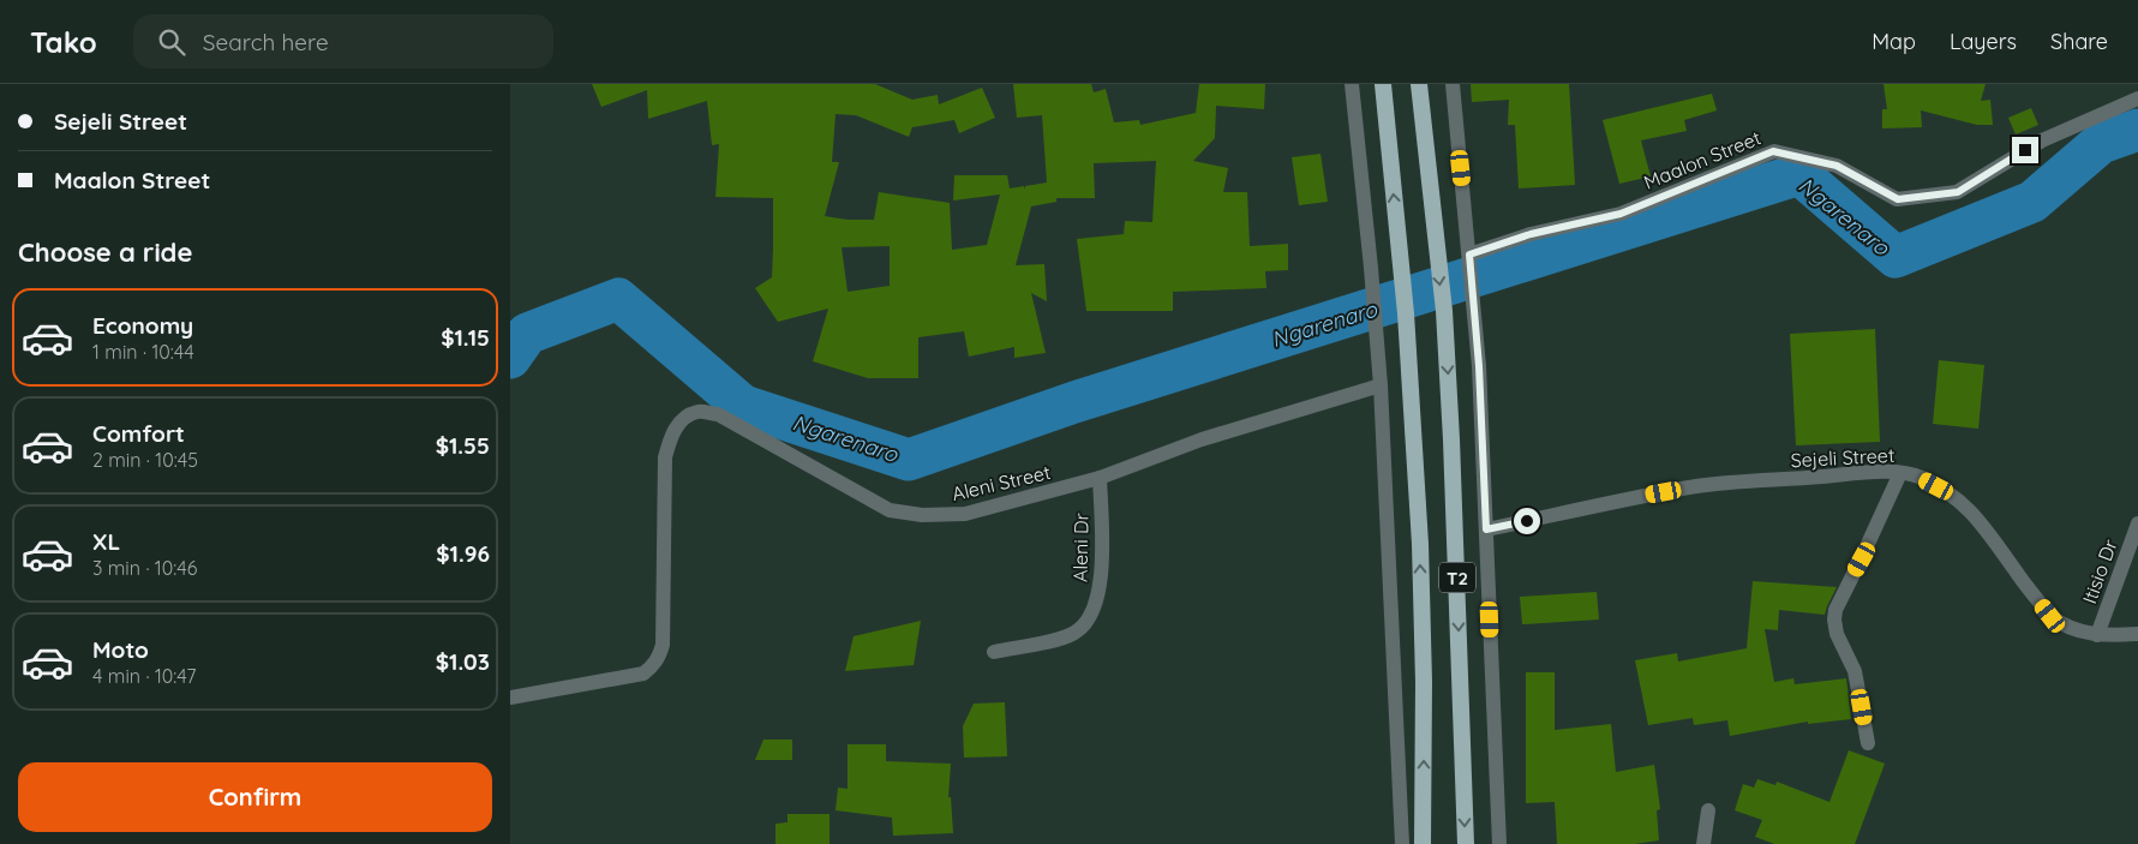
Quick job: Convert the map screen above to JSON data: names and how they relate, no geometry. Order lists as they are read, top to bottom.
{
  "streets": {
    "highway": ["T2"],
    "street": [
      "Maalon Street",
      "Sejeli Street",
      "Aleni Street",
      "Aleni Dr",
      "Itisio Dr"
    ]
  },
  "crossings": [
    ["Sejeli Street", "Itisio Dr"],
    ["Aleni Street", "Aleni Dr"]
  ],
  "water": ["Ngarenaro"],
  "page": {
    "header": "Tako",
    "search": "Search here",
    "nav": ["Map", "Layers", "Share"],
    "banner": ["Sejeli Street", "Maalon Street"],
    "heading": "Choose a ride",
    "list": [
      {
        "name": "Economy",
        "note": "1 min · 10:44",
        "value": "$1.15"
      },
      {
        "name": "Comfort",
        "note": "2 min · 10:45",
        "value": "$1.55"
      },
      {
        "name": "XL",
        "note": "3 min · 10:46",
        "value": "$1.96"
      },
      {
        "name": "Moto",
        "note": "4 min · 10:47",
        "value": "$1.03"
      }
    ],
    "buttons": "Confirm"
  }
}
